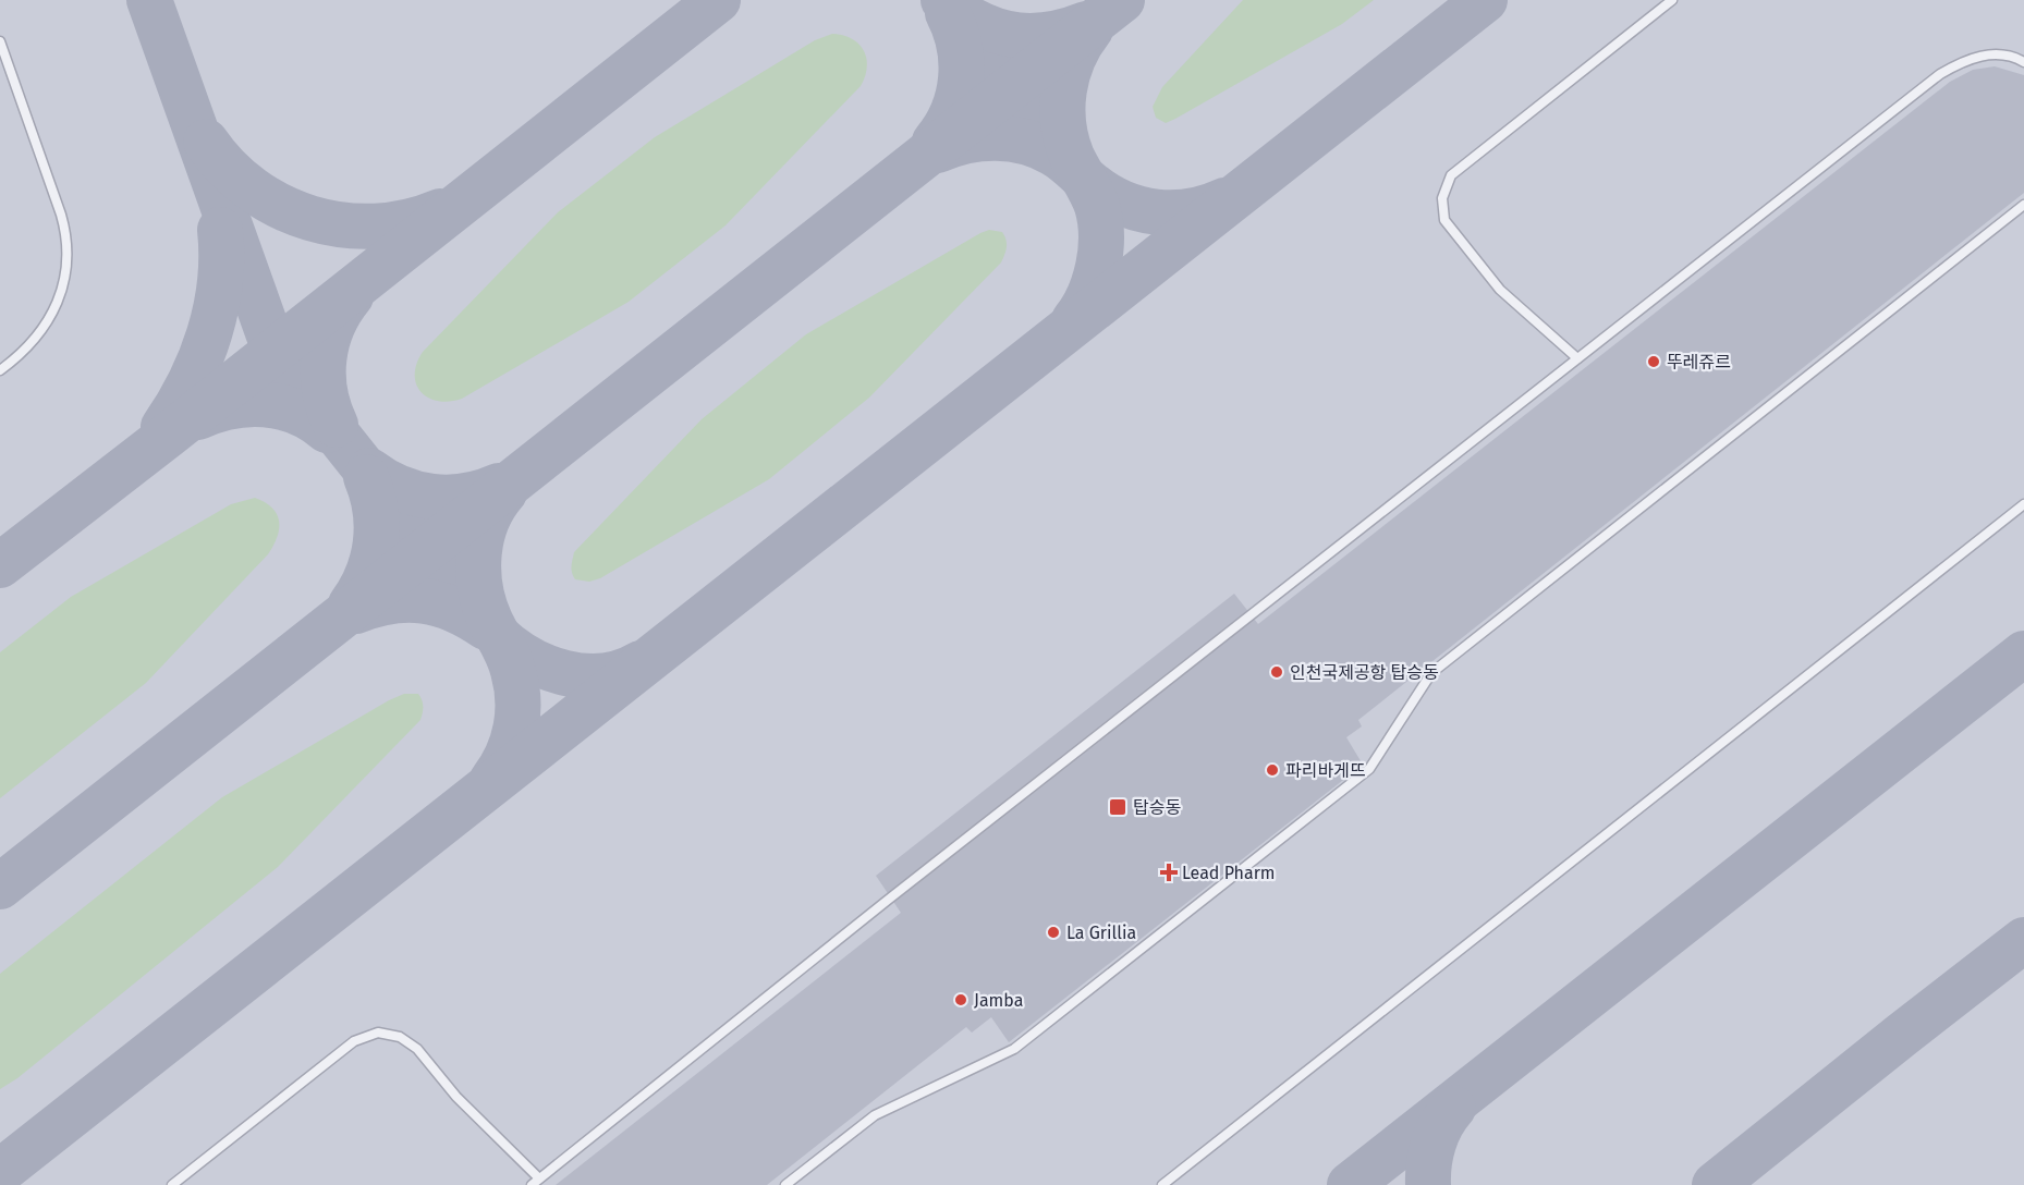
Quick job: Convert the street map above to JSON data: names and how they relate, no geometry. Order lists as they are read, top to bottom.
{
  "places": {
    "other": [
      "뚜레쥬르",
      "인천국제공항 탑승동",
      "파리바게뜨",
      "La Grillia",
      "Jamba"
    ],
    "transit": ["탑승동"],
    "health": ["Lead Pharm"]
  }
}
